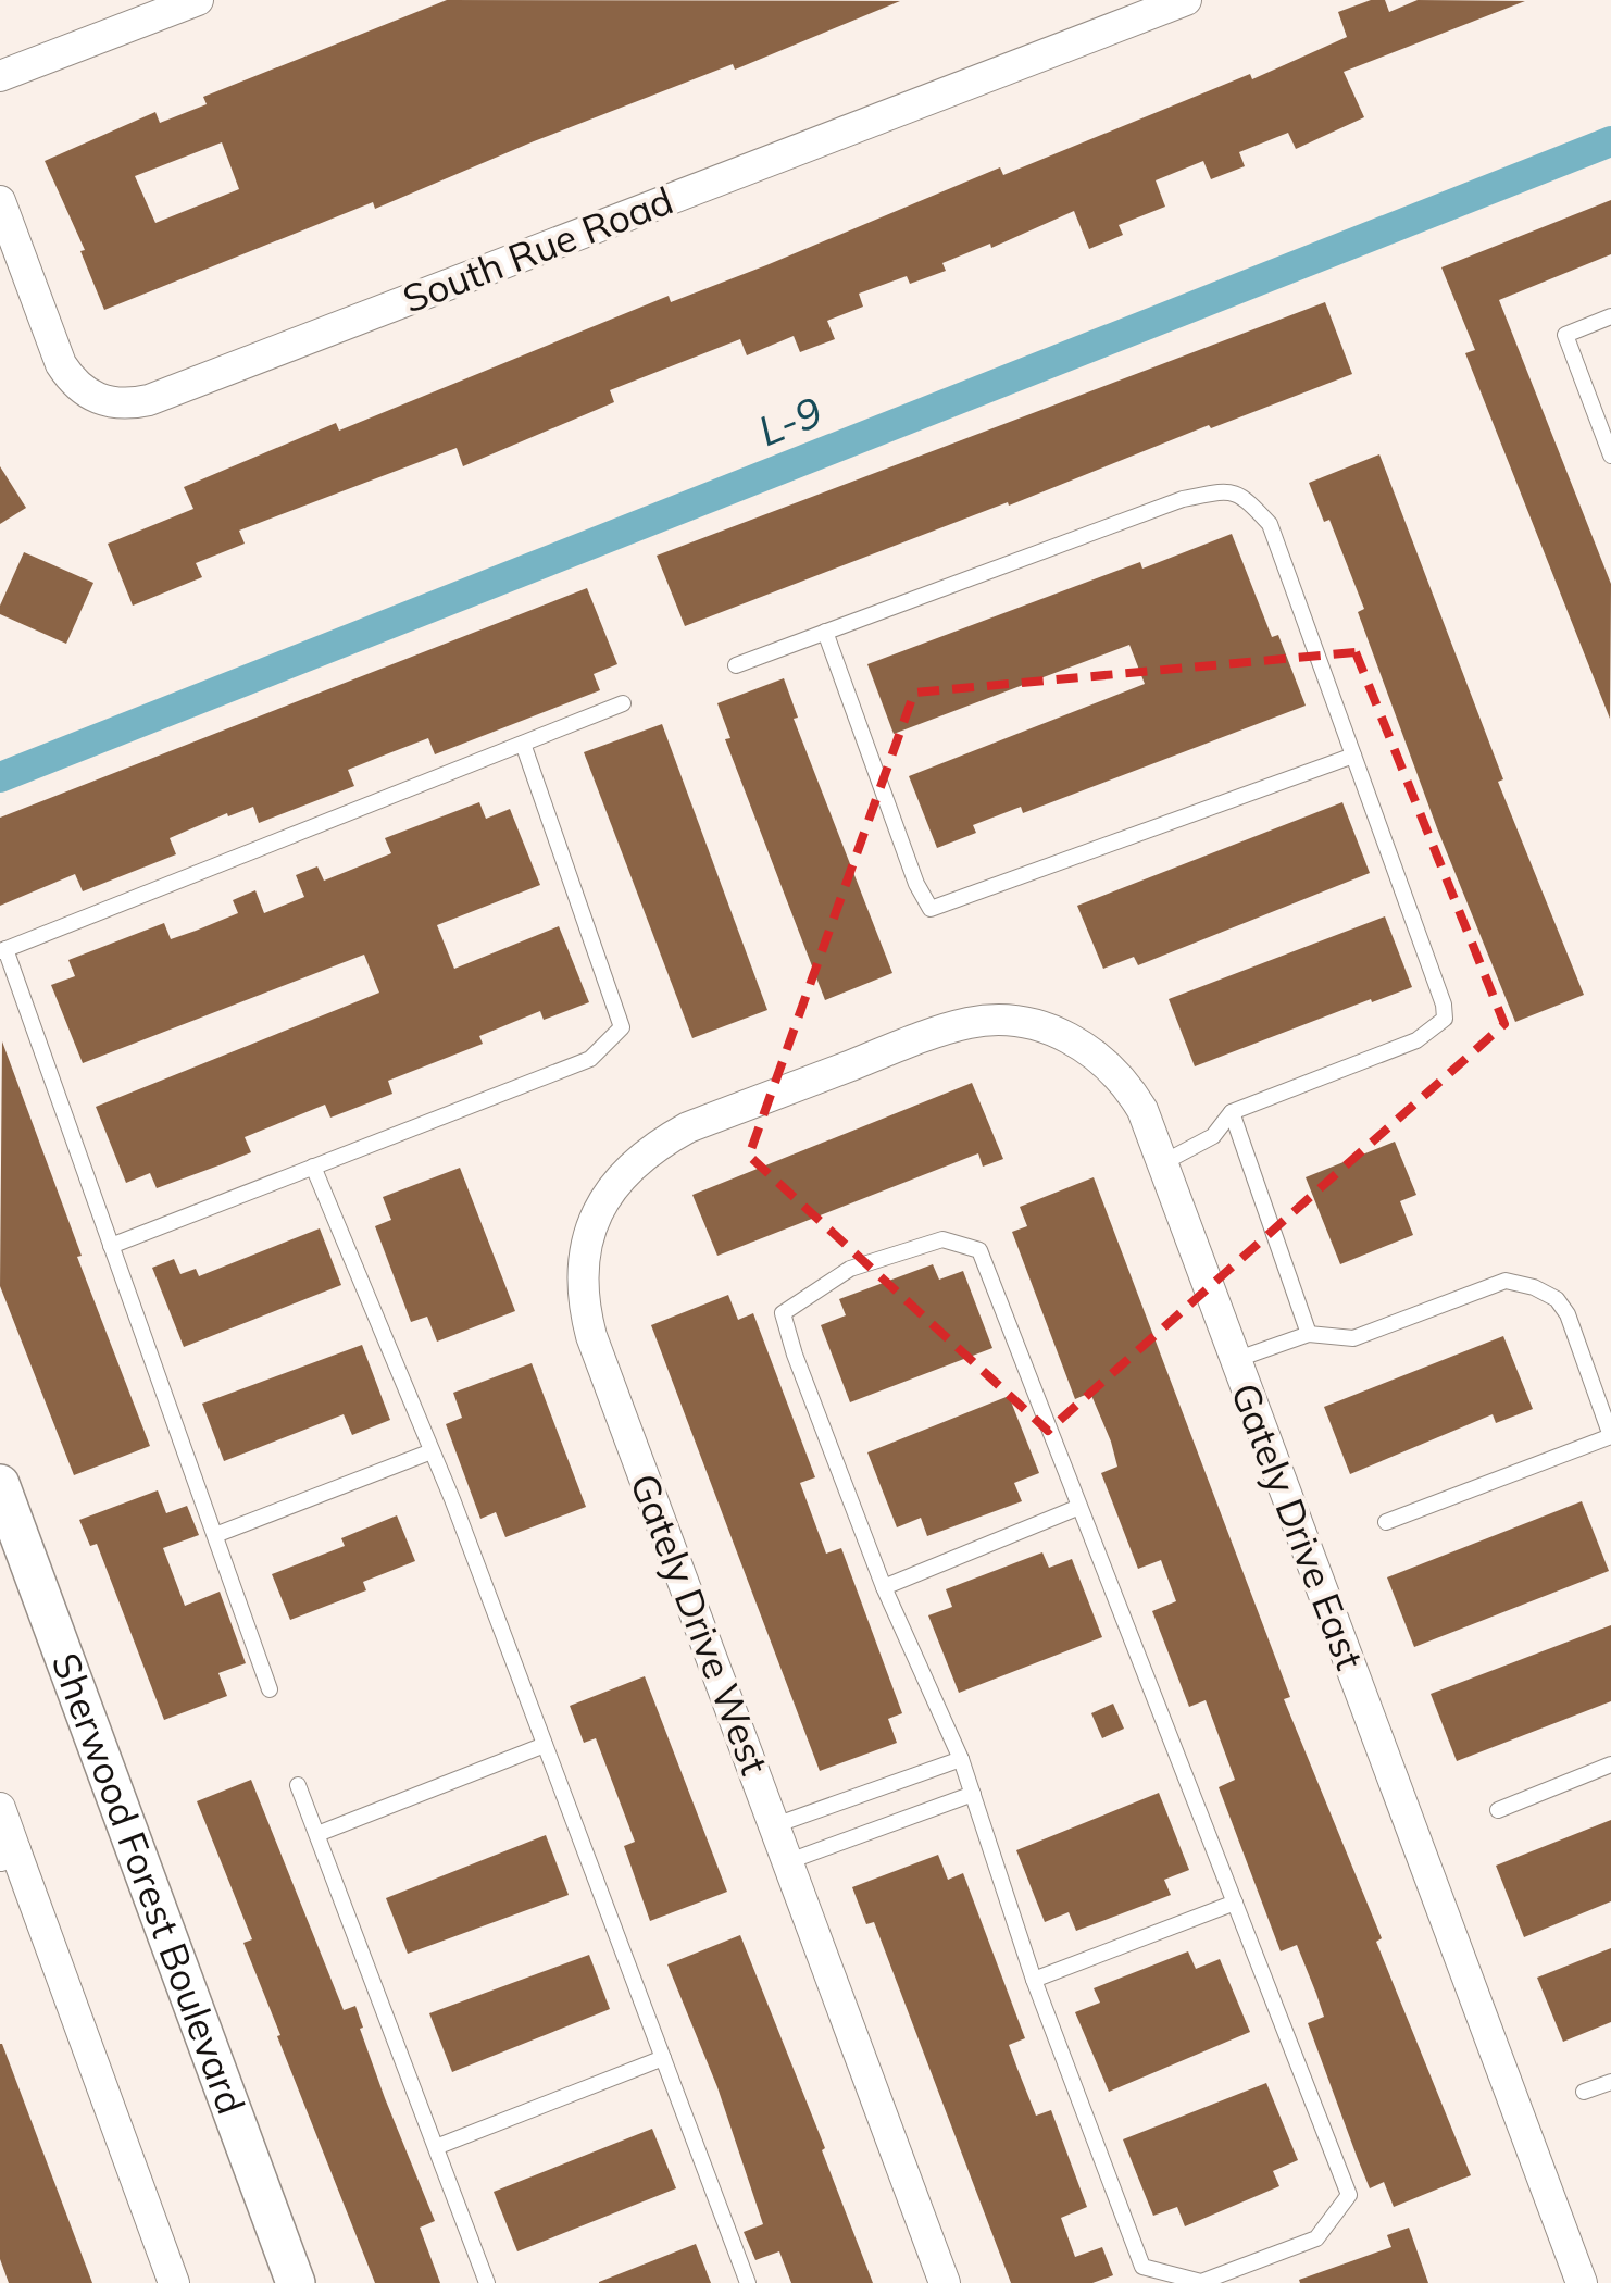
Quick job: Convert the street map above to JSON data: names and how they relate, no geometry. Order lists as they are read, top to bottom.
{
  "streets": {
    "street": [
      "South Rue Road",
      "Gately Drive East",
      "Gately Drive West",
      "Sherwood Forest Boulevard"
    ]
  },
  "crossings": [
    ["Gately Drive East", "Gately Drive West"]
  ],
  "water": ["L-9"]
}
